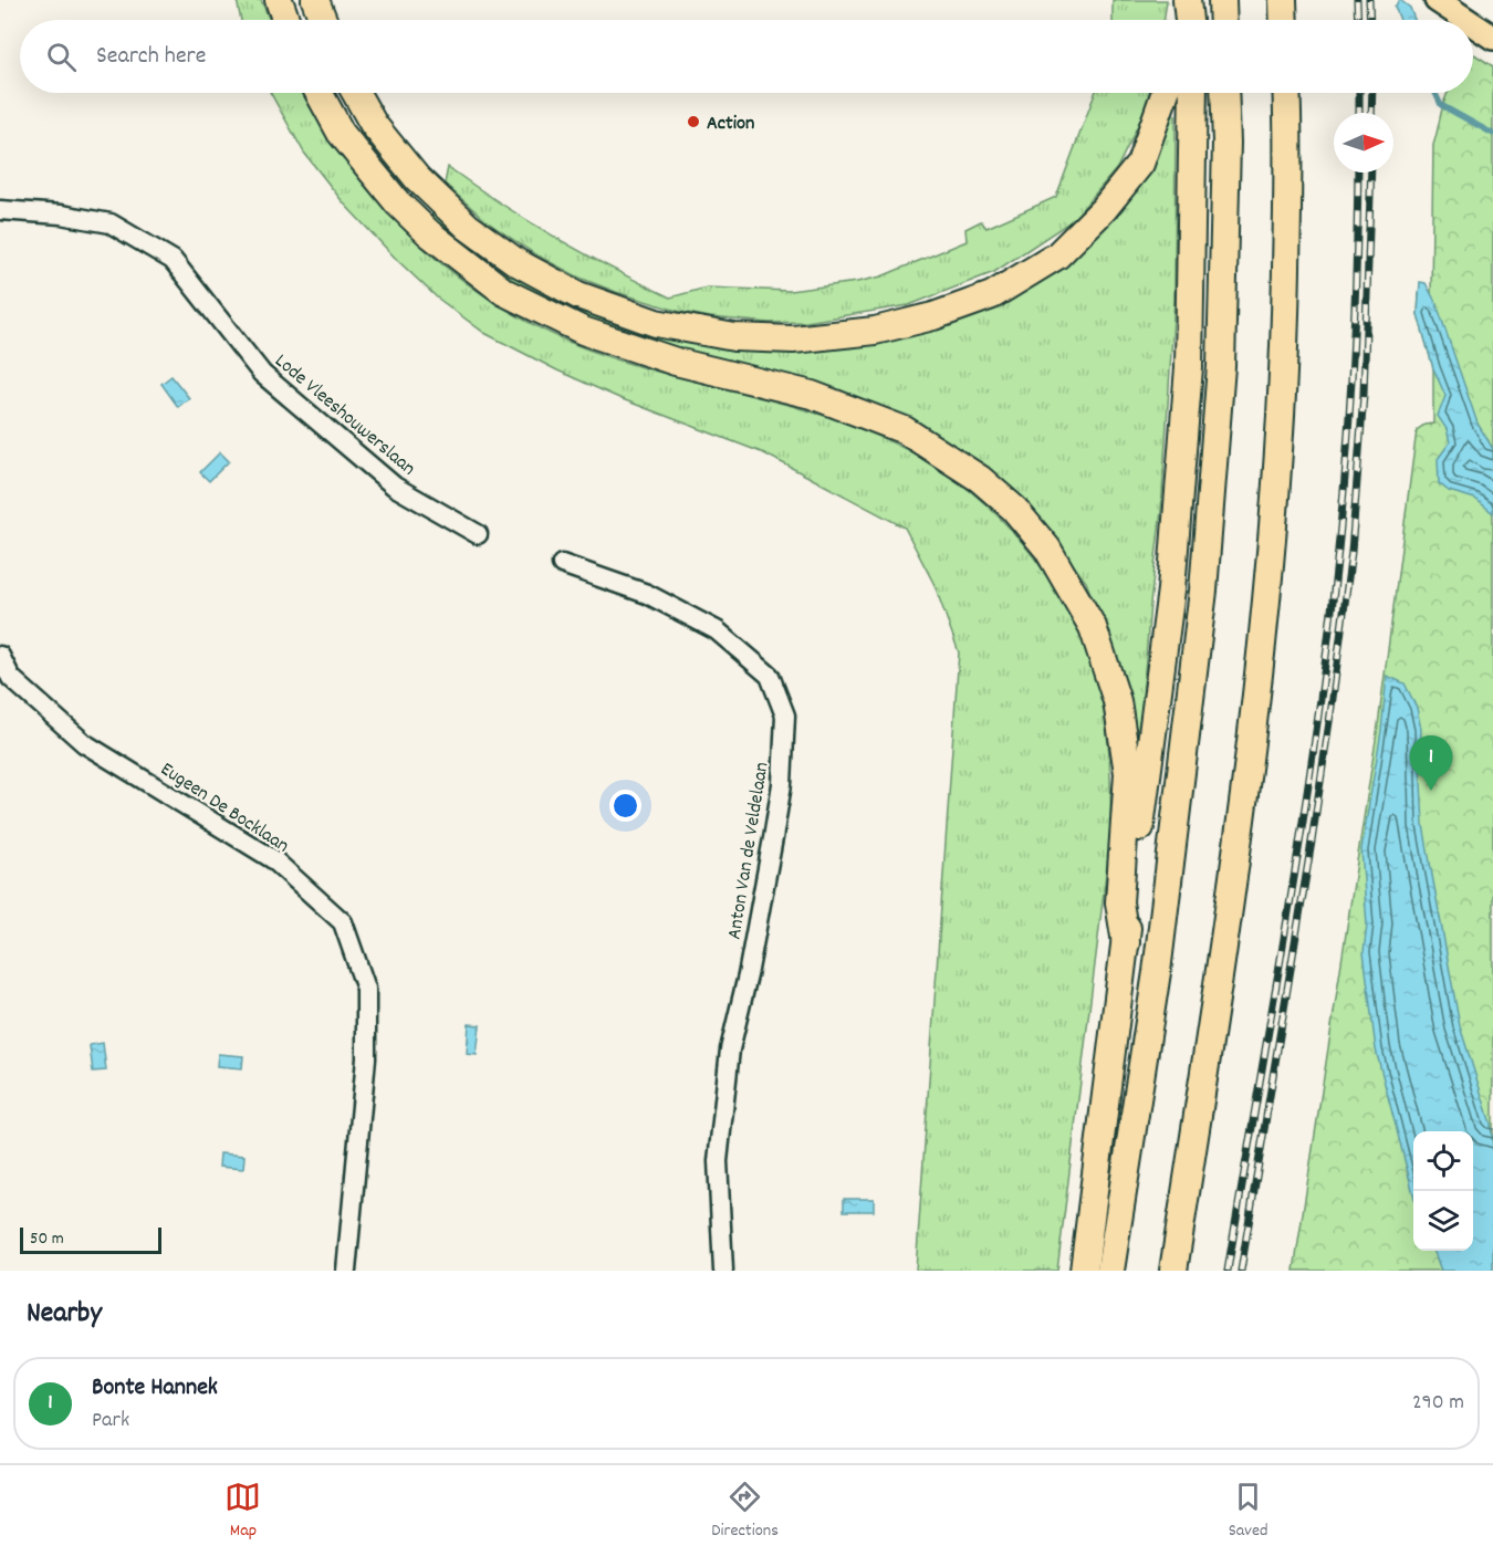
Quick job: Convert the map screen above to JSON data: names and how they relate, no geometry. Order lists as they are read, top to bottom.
{
  "streets": {
    "street": ["Lode Vleeshouwerslaan", "Eugeen De Bocklaan", "Anton Van de Veldelaan"]
  },
  "places": ["Action"],
  "scale_bar": "50 m",
  "north": "right",
  "page": {
    "search": "Search here",
    "pins": "1",
    "scale": "50 m",
    "heading": "Nearby",
    "list": [
      {
        "mark": "1",
        "name": "Bonte Hannek",
        "note": "Park",
        "value": "290 m"
      }
    ],
    "nav": ["Map", "Directions", "Saved"]
  }
}
